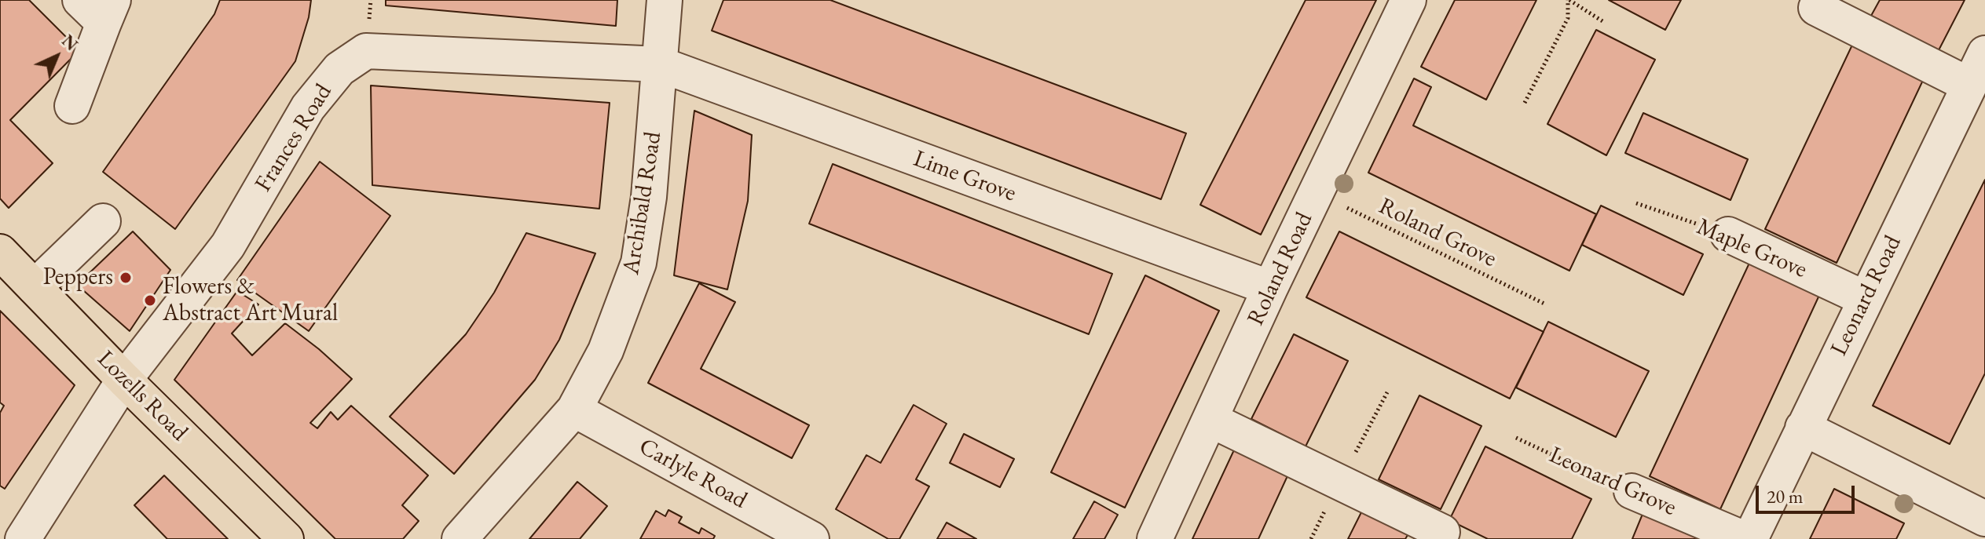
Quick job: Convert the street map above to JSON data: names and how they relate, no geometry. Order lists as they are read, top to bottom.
{
  "streets": {
    "main road": ["Lozells Road"],
    "street": [
      "Frances Road",
      "Lime Grove",
      "Archibald Road",
      "Maple Grove",
      "Roland Road",
      "Leonard Road",
      "Carlyle Road",
      "Leonard Grove"
    ],
    "path": ["Roland Grove"]
  },
  "crossings": [
    ["Frances Road", "Lime Grove"],
    ["Frances Road", "Archibald Road"],
    ["Frances Road", "Lozells Road"],
    ["Lime Grove", "Archibald Road"],
    ["Lime Grove", "Roland Road"],
    ["Archibald Road", "Carlyle Road"],
    ["Roland Grove", "Roland Road"],
    ["Maple Grove", "Leonard Road"]
  ],
  "places": ["Peppers", "Flowers & Abstract Art Mural"],
  "scale_bar": "20 m",
  "north": "top right"
}
